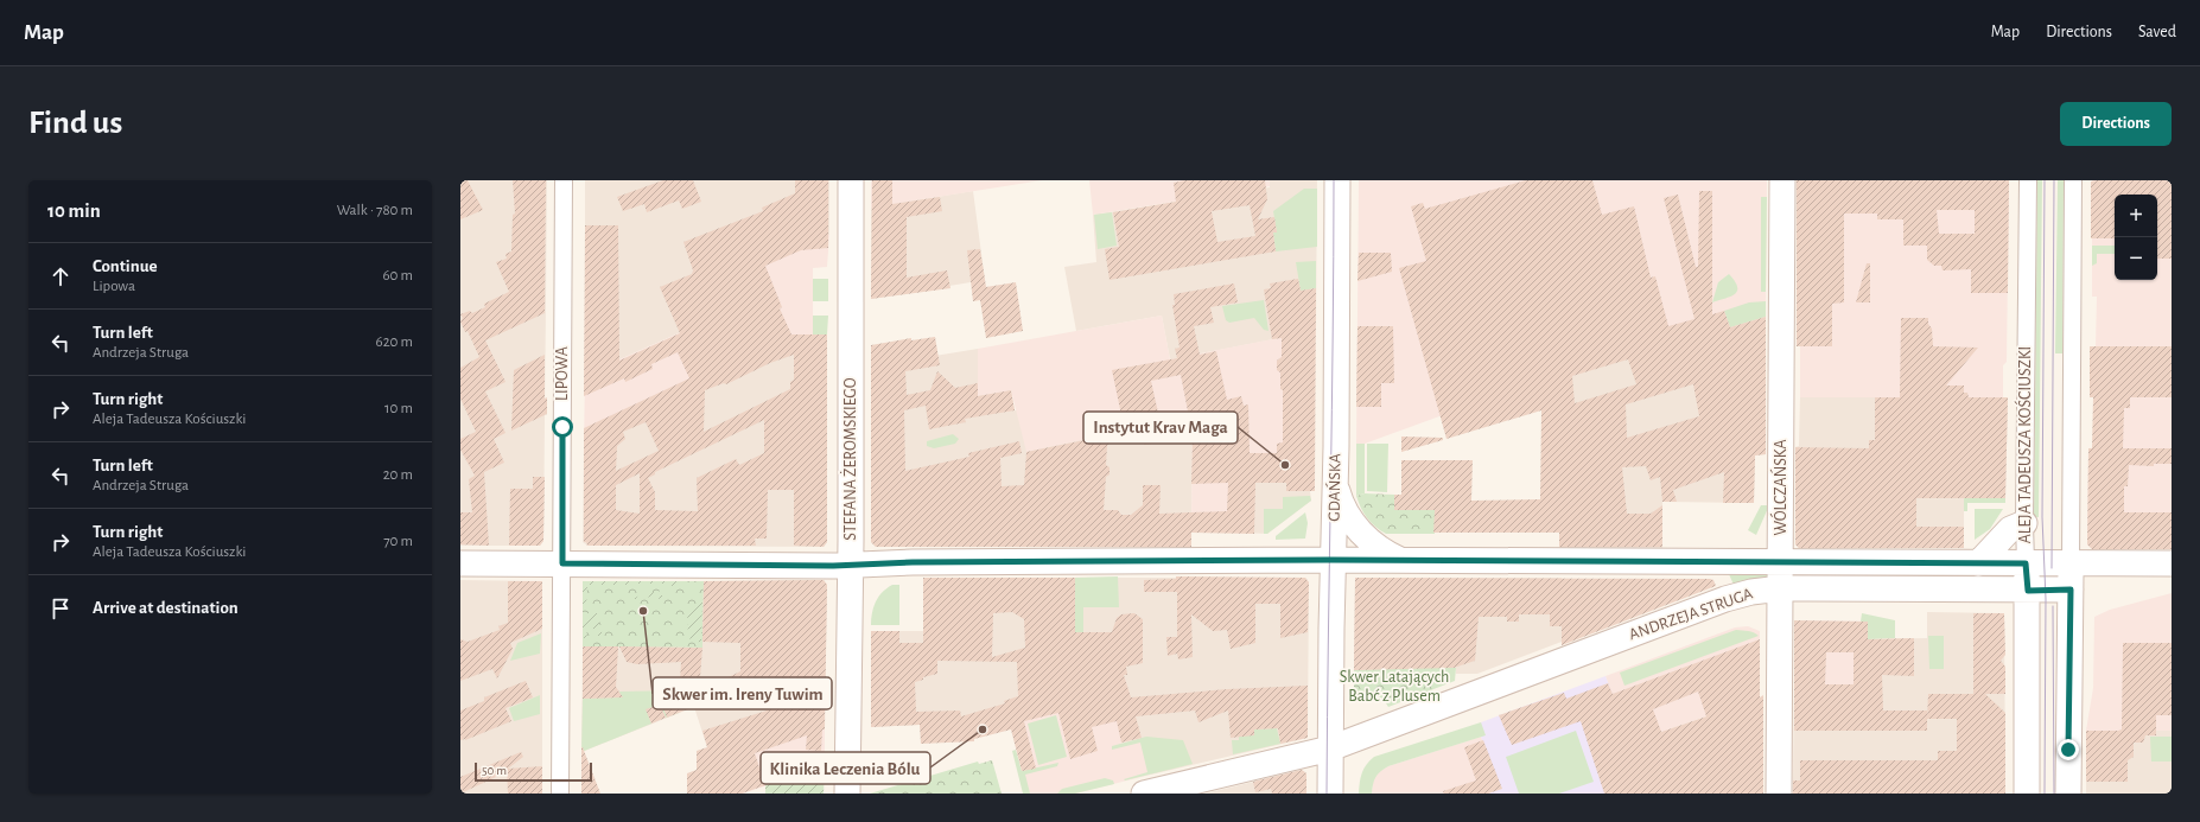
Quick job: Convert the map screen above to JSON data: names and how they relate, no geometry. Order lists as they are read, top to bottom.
{
  "streets": {
    "street": [
      "LIPOWA",
      "ALEJA TADEUSZA KOŚCIUSZKI",
      "STEFANA ŻEROMSKIEGO",
      "GDAŃSKA",
      "WÓLCZAŃSKA",
      "ANDRZEJA STRUGA"
    ]
  },
  "crossings": [
    ["LIPOWA", "ANDRZEJA STRUGA"],
    ["ALEJA TADEUSZA KOŚCIUSZKI", "ANDRZEJA STRUGA"],
    ["STEFANA ŻEROMSKIEGO", "ANDRZEJA STRUGA"],
    ["GDAŃSKA", "ANDRZEJA STRUGA"],
    ["WÓLCZAŃSKA", "ANDRZEJA STRUGA"]
  ],
  "parks": ["Skwer Latających Babć z Plusem"],
  "places": ["Instytut Krav Maga", "Skwer im. Ireny Tuwim", "Klinika Leczenia Bólu"],
  "scale_bar": "50 m",
  "page": {
    "header": "Map",
    "nav": ["Map", "Directions", "Saved"],
    "buttons": "Directions",
    "title": "Find us",
    "heading": ["10 min", "Walk · 780 m"],
    "map_buttons": ["+", "−"],
    "list": [
      ["Continue", "Lipowa", "60 m"],
      ["Turn left", "Andrzeja Struga", "620 m"],
      ["Turn right", "Aleja Tadeusza Kościuszki", "10 m"],
      ["Turn left", "Andrzeja Struga", "20 m"],
      ["Turn right", "Aleja Tadeusza Kościuszki", "70 m"],
      "Arrive at destination"
    ],
    "scale": "50 m"
  }
}
